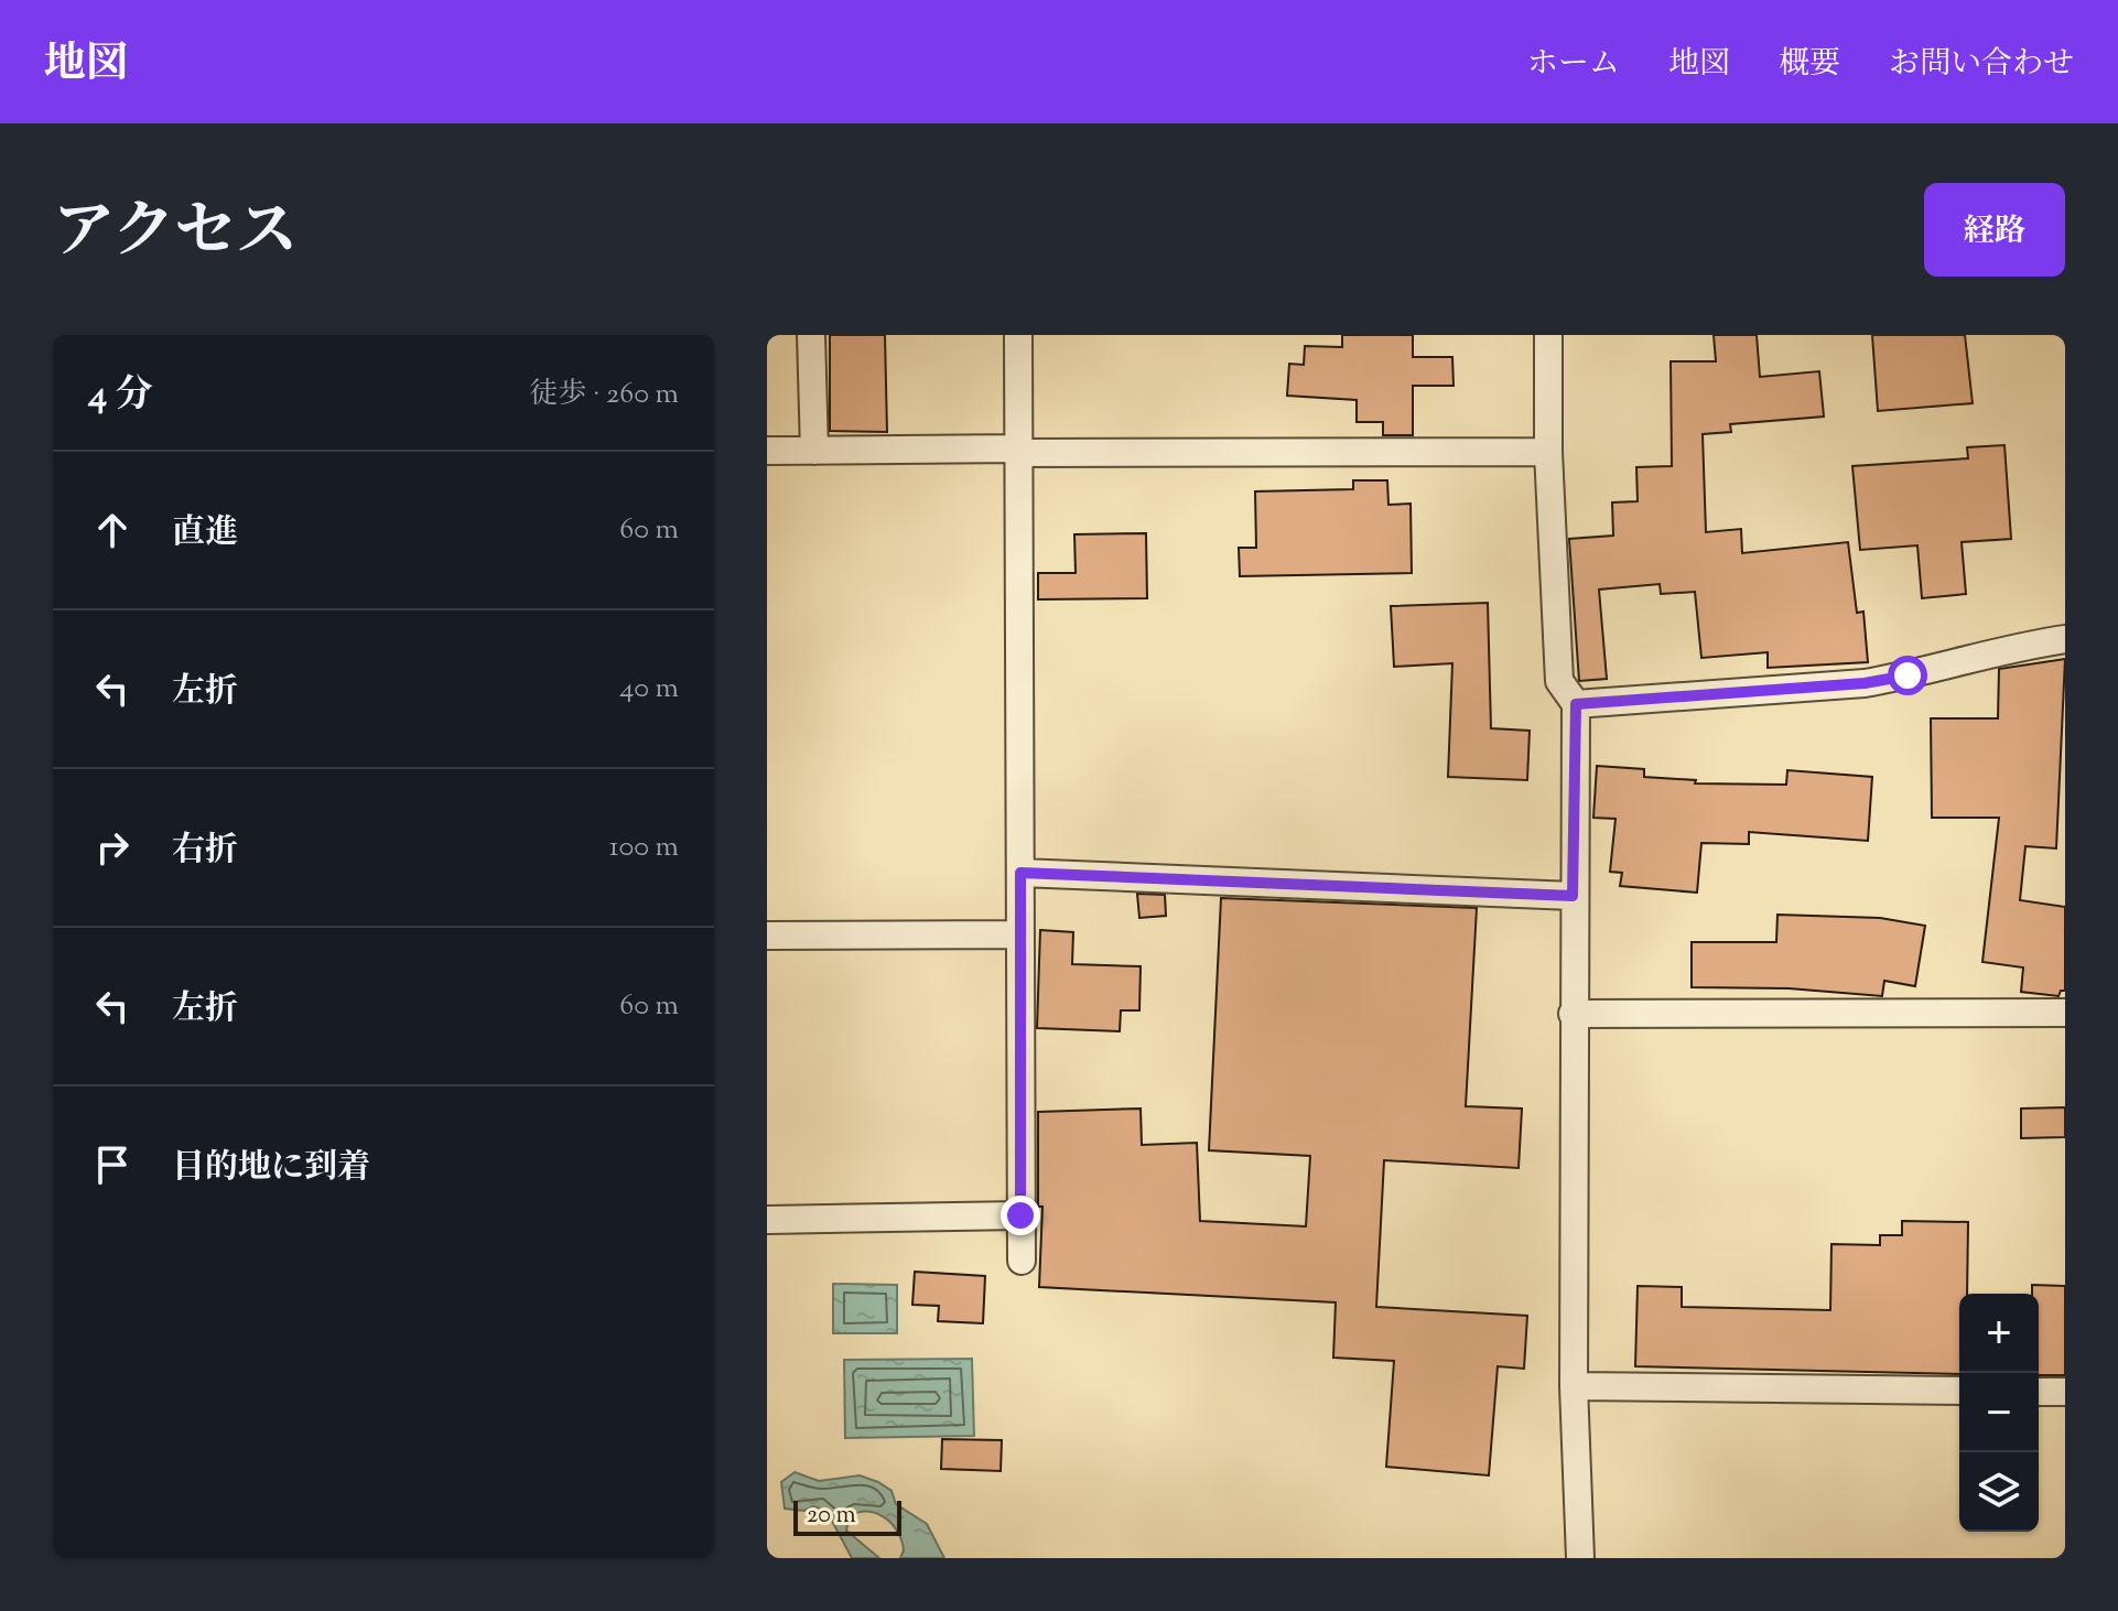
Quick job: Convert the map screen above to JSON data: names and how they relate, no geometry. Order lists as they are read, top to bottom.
{
  "scale_bar": "20 m",
  "page": {
    "header": "地図",
    "nav": [
      "ホーム",
      "地図",
      "概要",
      "お問い合わせ"
    ],
    "title": "アクセス",
    "buttons": "経路",
    "heading": ["4 分", "徒歩 · 260 m"],
    "list": [
      ["直進", "60 m"],
      ["左折", "40 m"],
      ["右折", "100 m"],
      ["左折", "60 m"],
      "目的地に到着"
    ],
    "map_buttons": ["+", "−"],
    "scale": "20 m"
  }
}
